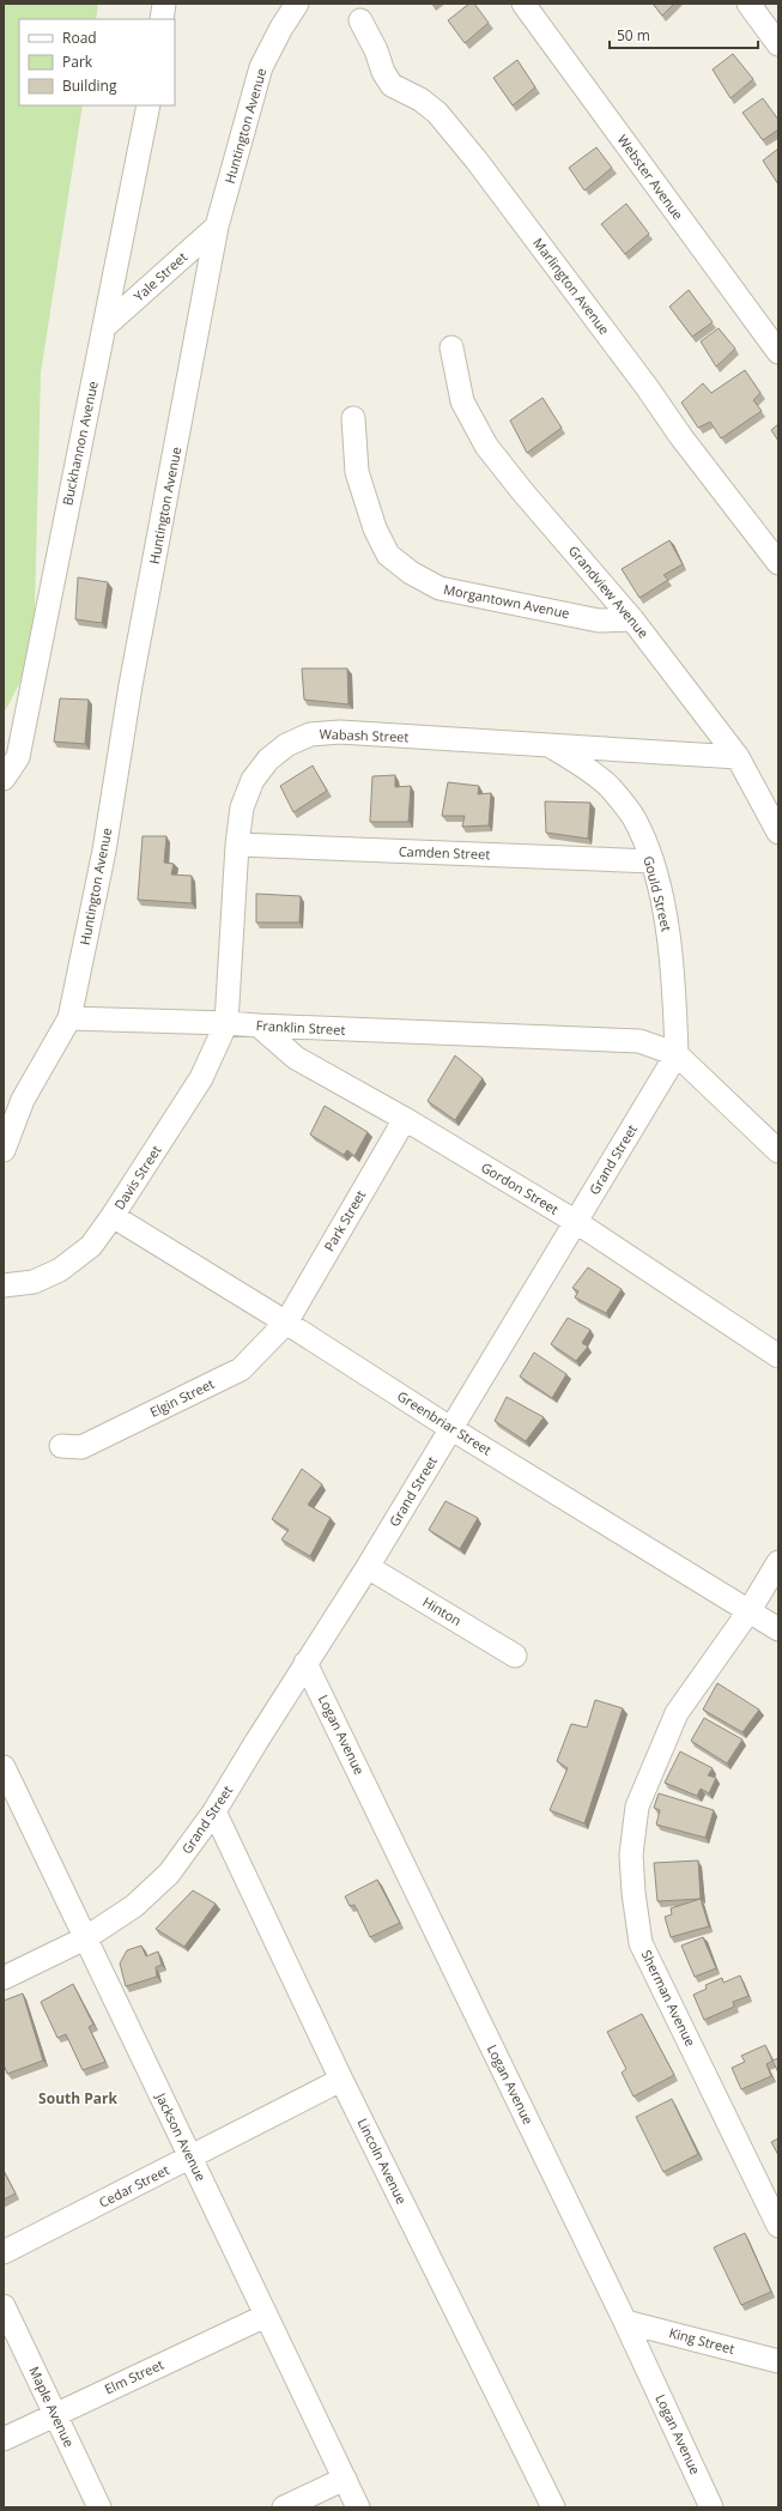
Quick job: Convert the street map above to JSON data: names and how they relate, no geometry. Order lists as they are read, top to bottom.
{
  "streets": {
    "street": [
      "Huntington Avenue",
      "Webster Avenue",
      "Yale Street",
      "Marlington Avenue",
      "Buckhannon Avenue",
      "Grandview Avenue",
      "Morgantown Avenue",
      "Wabash Street",
      "Camden Street",
      "Gould Street",
      "Franklin Street",
      "Grand Street",
      "Davis Street",
      "Gordon Street",
      "Park Street",
      "Elgin Street",
      "Greenbriar Street",
      "Hinton",
      "Logan Avenue",
      "Sherman Avenue",
      "Jackson Avenue",
      "Lincoln Avenue",
      "Cedar Street",
      "King Street",
      "Elm Street",
      "Maple Avenue"
    ]
  },
  "crossings": [
    ["Huntington Avenue", "Yale Street"],
    ["Huntington Avenue", "Franklin Street"],
    ["Yale Street", "Buckhannon Avenue"],
    ["Grandview Avenue", "Morgantown Avenue"],
    ["Grandview Avenue", "Wabash Street"],
    ["Wabash Street", "Camden Street"],
    ["Wabash Street", "Gould Street"],
    ["Wabash Street", "Franklin Street"],
    ["Wabash Street", "Davis Street"],
    ["Camden Street", "Gould Street"],
    ["Gould Street", "Franklin Street"],
    ["Gould Street", "Grand Street"],
    ["Franklin Street", "Grand Street"],
    ["Franklin Street", "Davis Street"],
    ["Franklin Street", "Gordon Street"],
    ["Grand Street", "Gordon Street"],
    ["Grand Street", "Greenbriar Street"],
    ["Grand Street", "Hinton"],
    ["Grand Street", "Logan Avenue"],
    ["Grand Street", "Jackson Avenue"],
    ["Grand Street", "Lincoln Avenue"],
    ["Davis Street", "Greenbriar Street"],
    ["Gordon Street", "Park Street"],
    ["Park Street", "Elgin Street"],
    ["Park Street", "Greenbriar Street"],
    ["Elgin Street", "Greenbriar Street"],
    ["Greenbriar Street", "Sherman Avenue"],
    ["Logan Avenue", "King Street"],
    ["Jackson Avenue", "Cedar Street"],
    ["Jackson Avenue", "Elm Street"],
    ["Lincoln Avenue", "Cedar Street"],
    ["Elm Street", "Maple Avenue"]
  ],
  "districts": ["South Park"],
  "legend": ["Road", "Park", "Building"],
  "scale_bar": "50 m"
}
